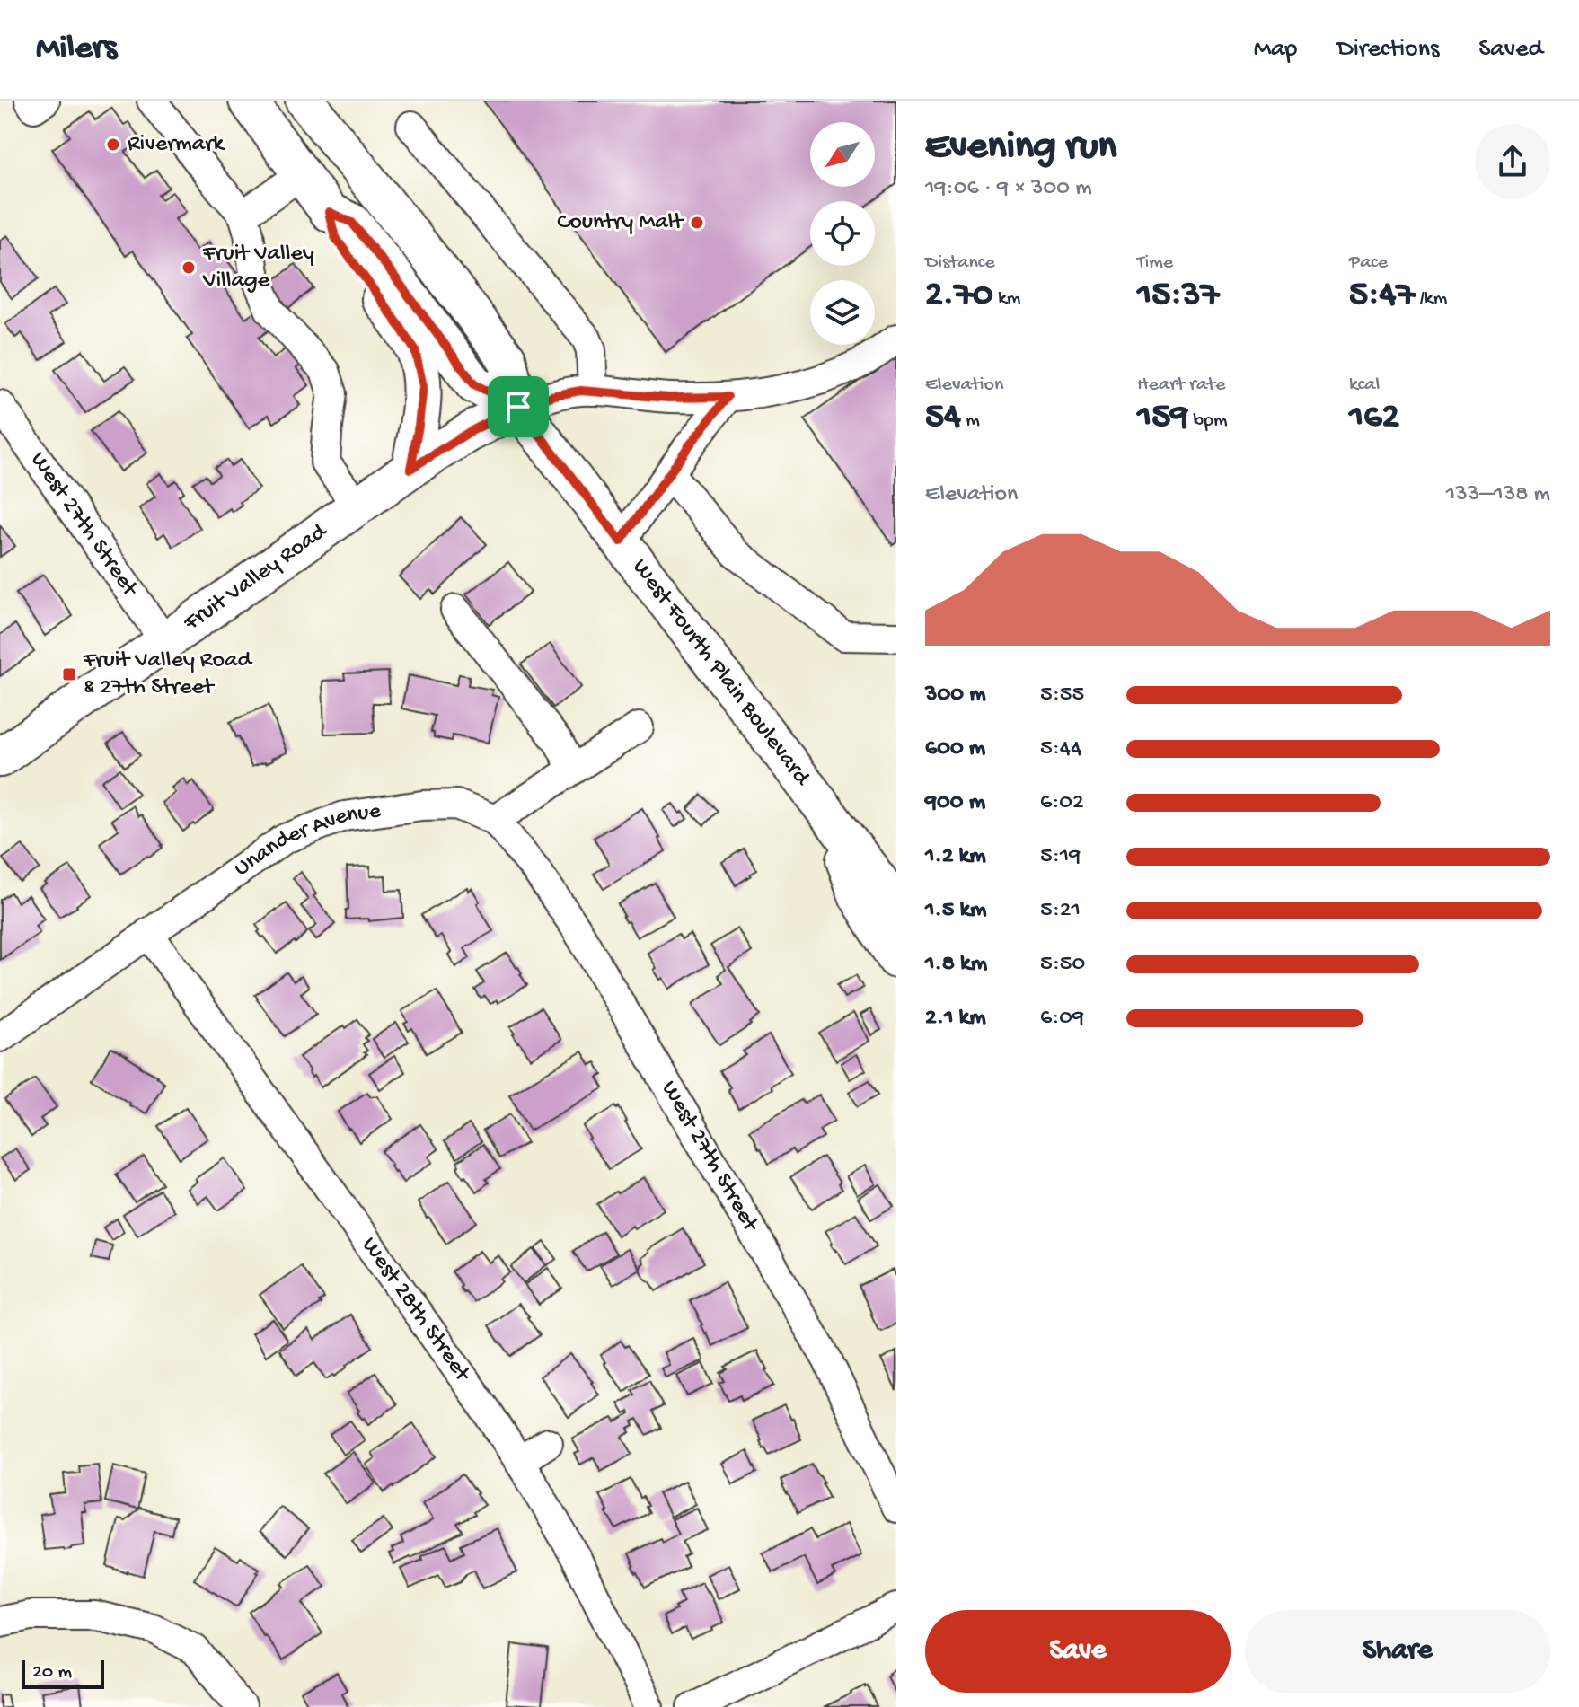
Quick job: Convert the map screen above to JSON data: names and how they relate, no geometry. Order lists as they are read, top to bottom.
{
  "streets": {
    "main road": ["Fruit Valley Road", "West Fourth Plain Boulevard"],
    "street": ["West 27th Street", "Unander Avenue", "West 28th Street"]
  },
  "crossings": [
    ["West 27th Street", "Fruit Valley Road"],
    ["West 27th Street", "Unander Avenue"],
    ["Fruit Valley Road", "West Fourth Plain Boulevard"],
    ["Unander Avenue", "West 28th Street"]
  ],
  "places": {
    "other": ["Rivermark", "Country Malt", "Fruit Valley Village"],
    "transit": ["Fruit Valley Road & 27th Street"]
  },
  "scale_bar": "20 m",
  "north": "bottom left",
  "page": {
    "header": "Milers",
    "nav": ["Map", "Directions", "Saved"],
    "heading": ["Evening run", "19:06 · 9 × 300 m"],
    "stats": [
      ["Distance", "2.70 km"],
      ["Time", "15:37"],
      ["Pace", "5:47 /km"],
      ["Elevation", "54 m"],
      ["Heart rate", "159 bpm"],
      ["kcal", "162"]
    ],
    "chart": ["Elevation", "133–138 m"],
    "list": [
      {
        "name": "300 m",
        "note": "5:55"
      },
      {
        "name": "600 m",
        "note": "5:44"
      },
      {
        "name": "900 m",
        "note": "6:02"
      },
      {
        "name": "1.2 km",
        "note": "5:19"
      },
      {
        "name": "1.5 km",
        "note": "5:21"
      },
      {
        "name": "1.8 km",
        "note": "5:50"
      },
      {
        "name": "2.1 km",
        "note": "6:09"
      }
    ],
    "buttons": ["Save", "Share"],
    "scale": "20 m"
  }
}
